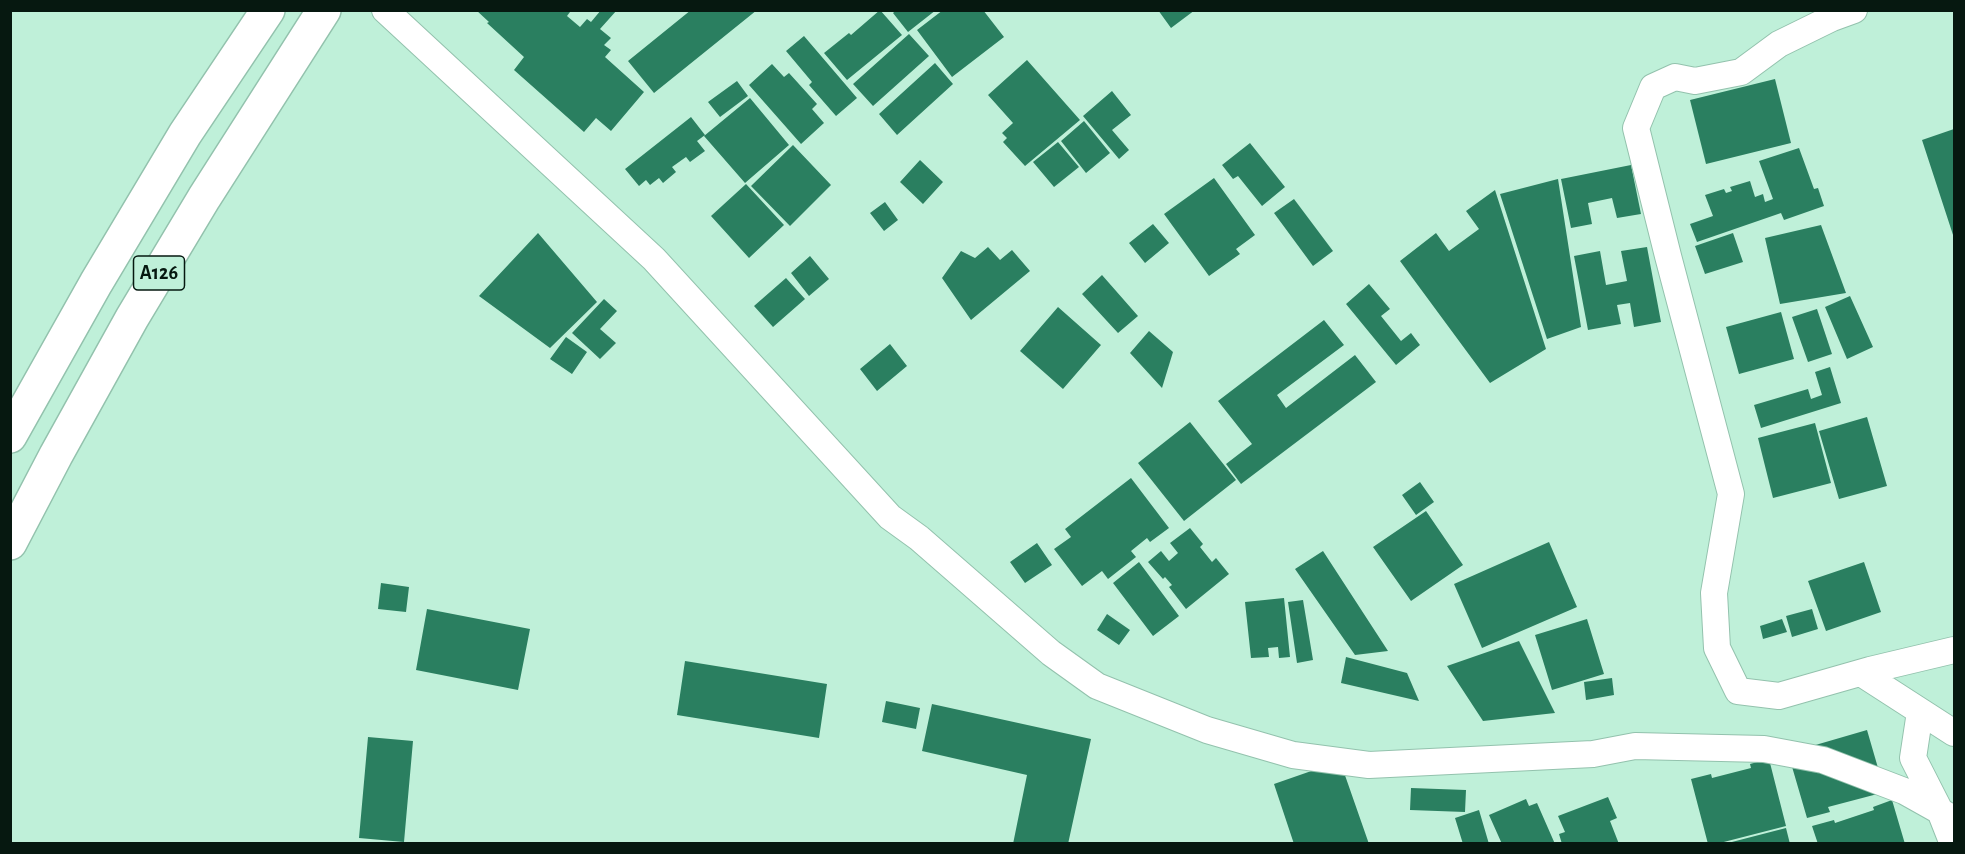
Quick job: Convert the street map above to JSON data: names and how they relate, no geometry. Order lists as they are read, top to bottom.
{
  "streets": {
    "highway": ["A126"]
  }
}
